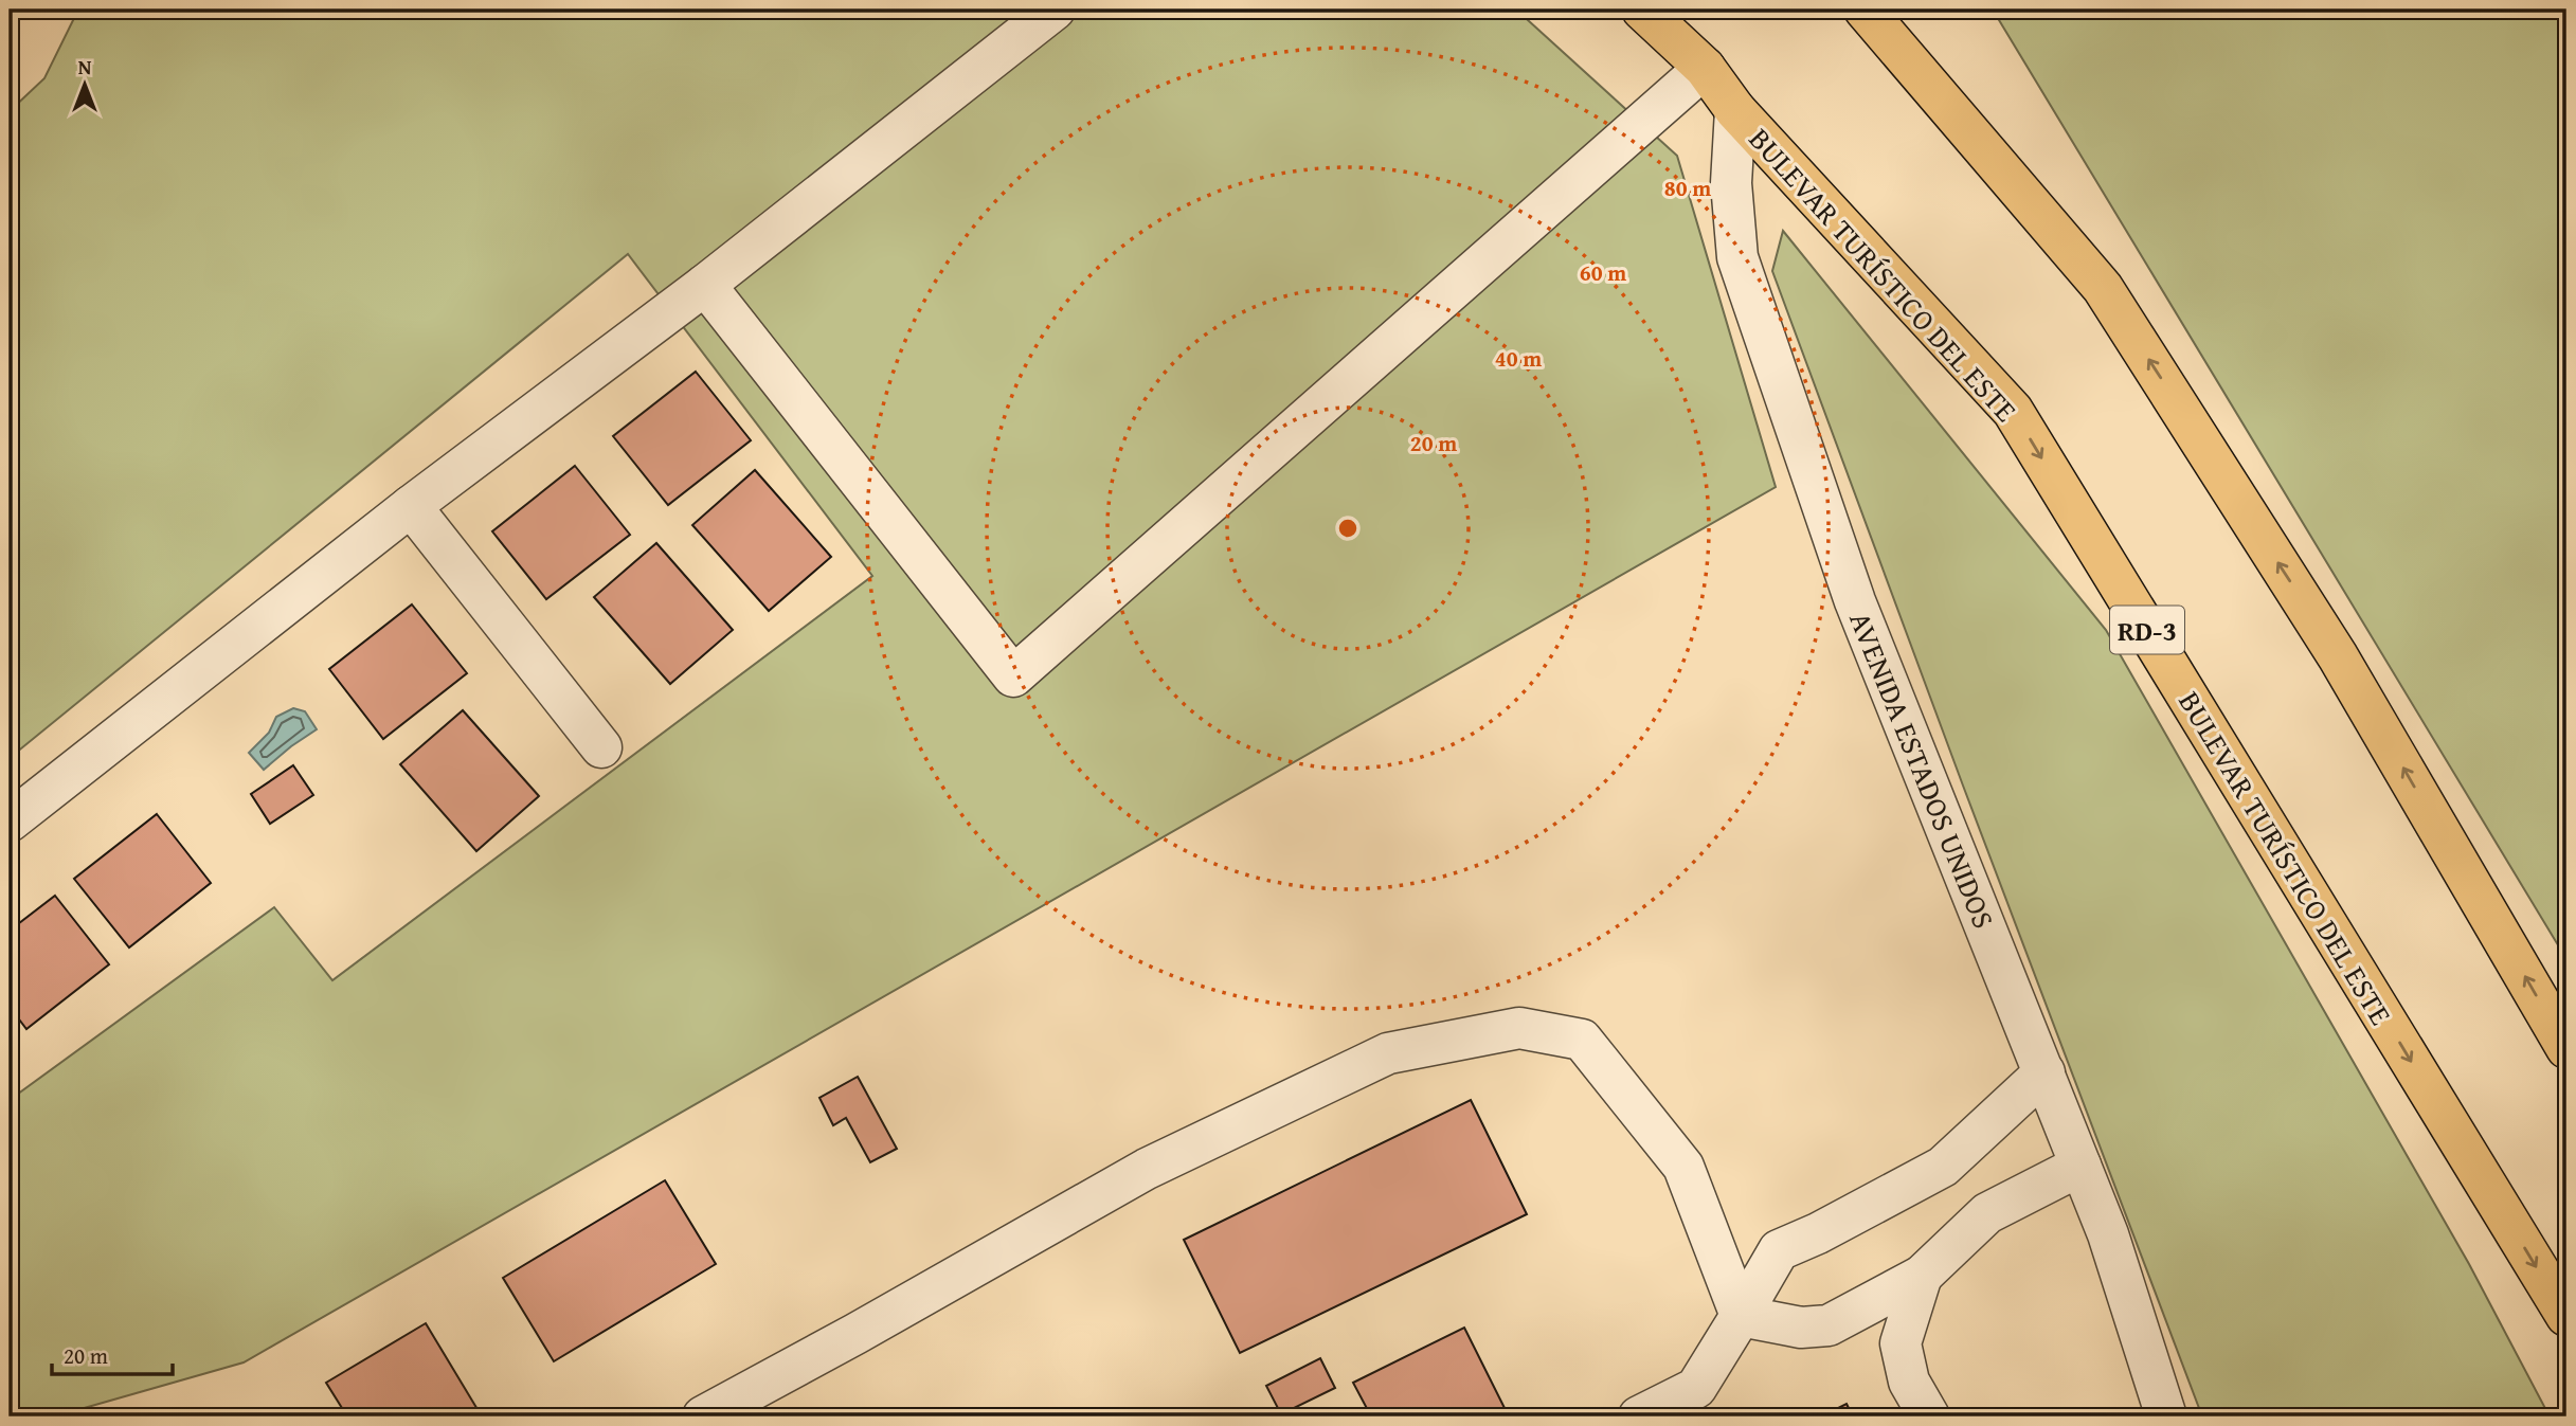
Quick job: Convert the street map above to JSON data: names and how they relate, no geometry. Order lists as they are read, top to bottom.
{
  "streets": {
    "highway": ["BULEVAR TURÍSTICO DEL ESTE", "RD-3"],
    "street": ["AVENIDA ESTADOS UNIDOS"]
  },
  "crossings": [
    ["BULEVAR TURÍSTICO DEL ESTE", "AVENIDA ESTADOS UNIDOS"]
  ],
  "scale_bar": "20 m",
  "north": "top",
  "rings": [
    "80 m",
    "60 m",
    "40 m",
    "20 m"
  ]
}
